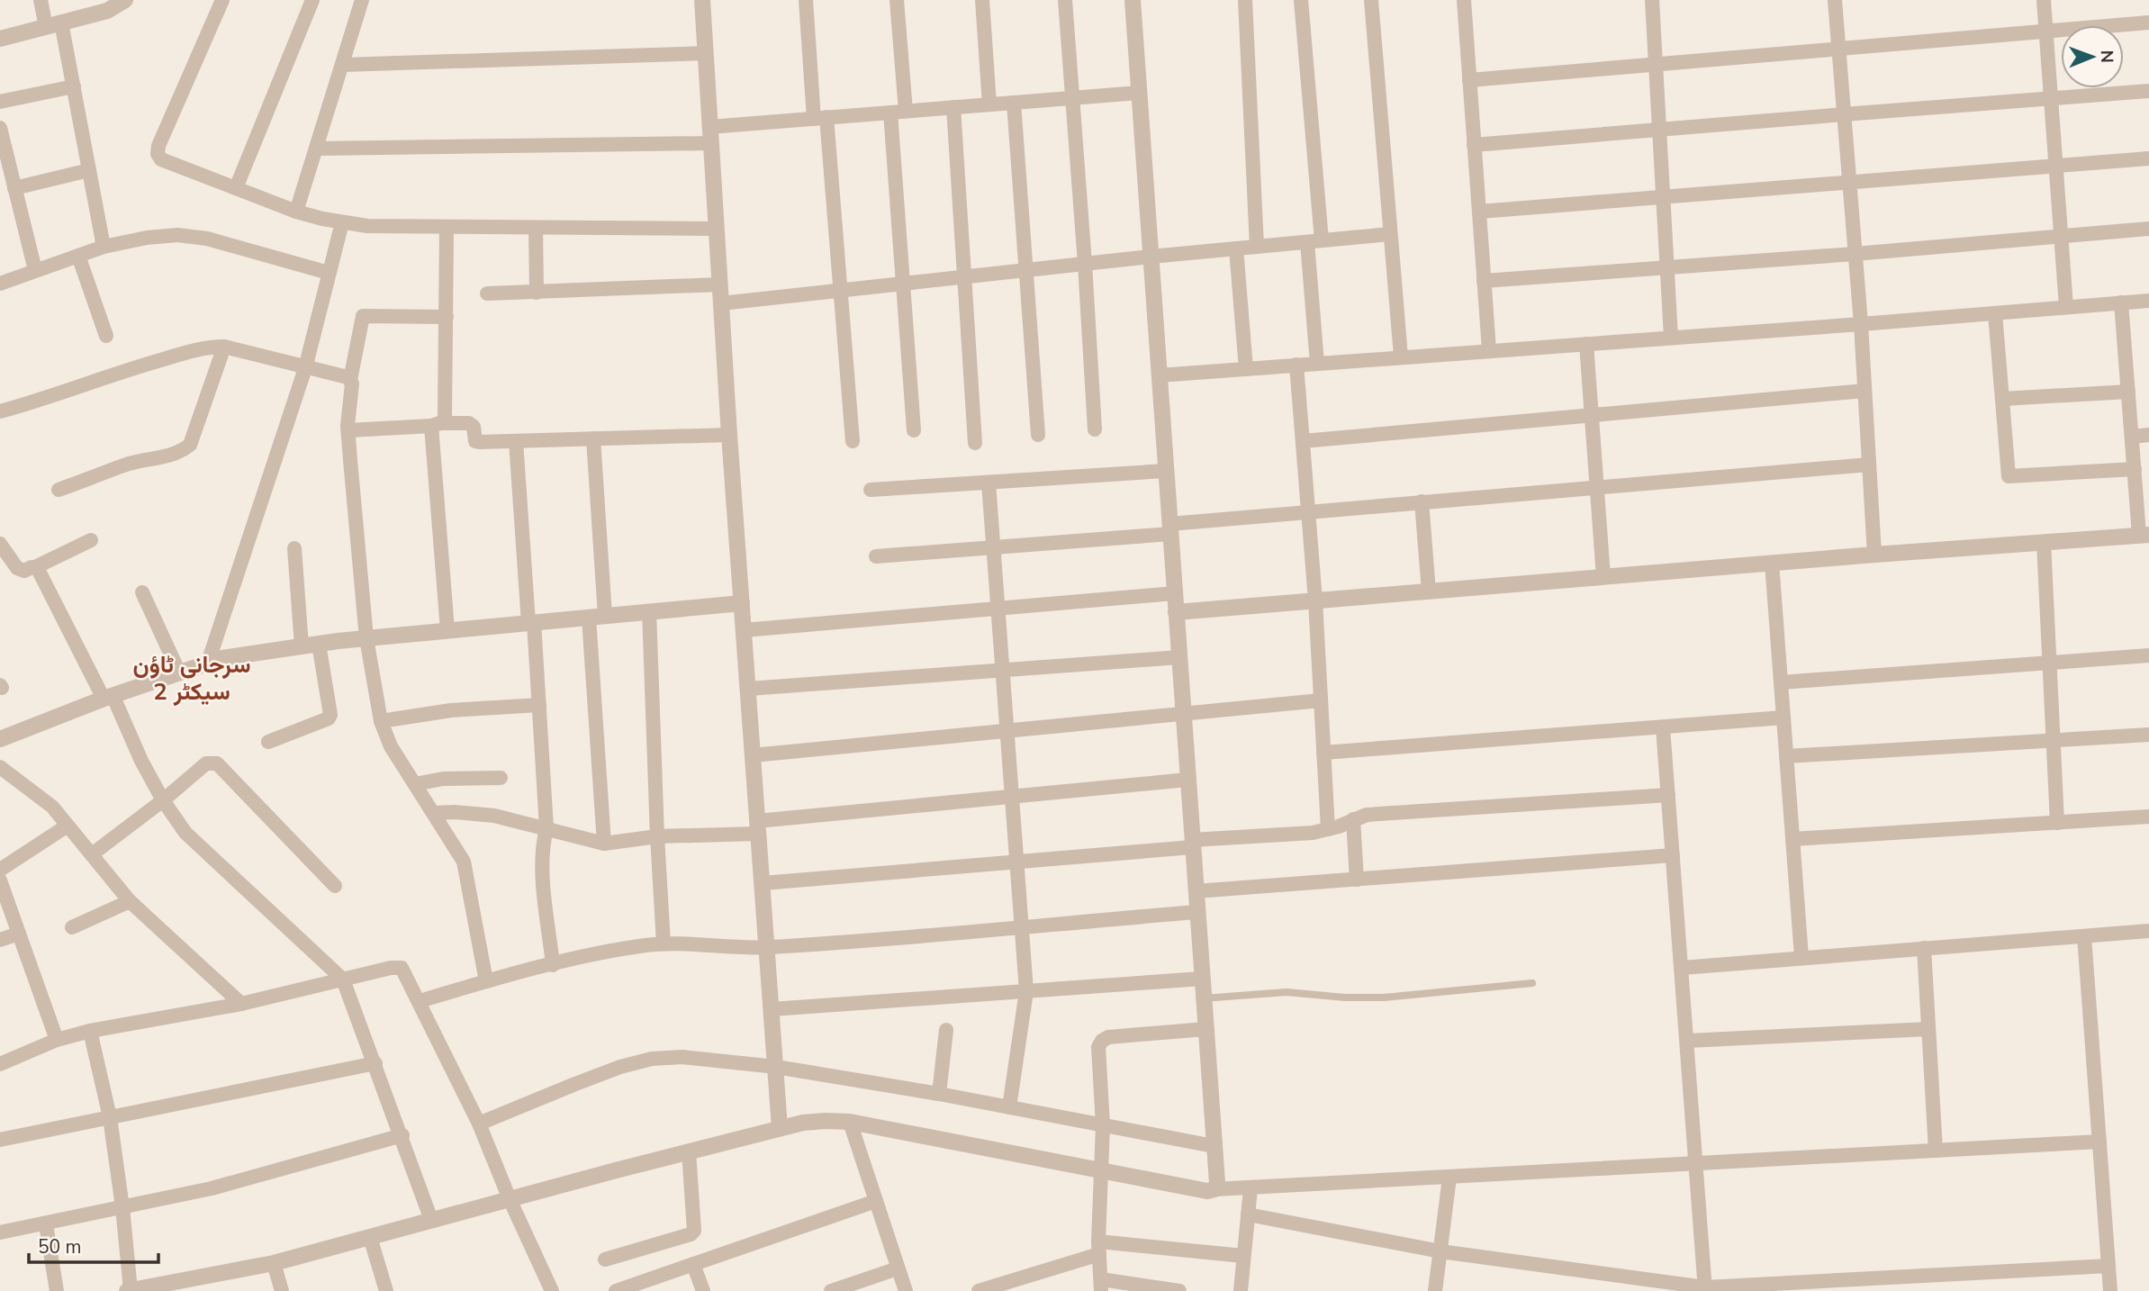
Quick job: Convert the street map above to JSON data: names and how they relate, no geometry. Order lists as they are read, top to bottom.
{
  "districts": ["سرجانی ٹاؤن سیکٹر 2"],
  "scale_bar": "50 m",
  "north": "right"
}
